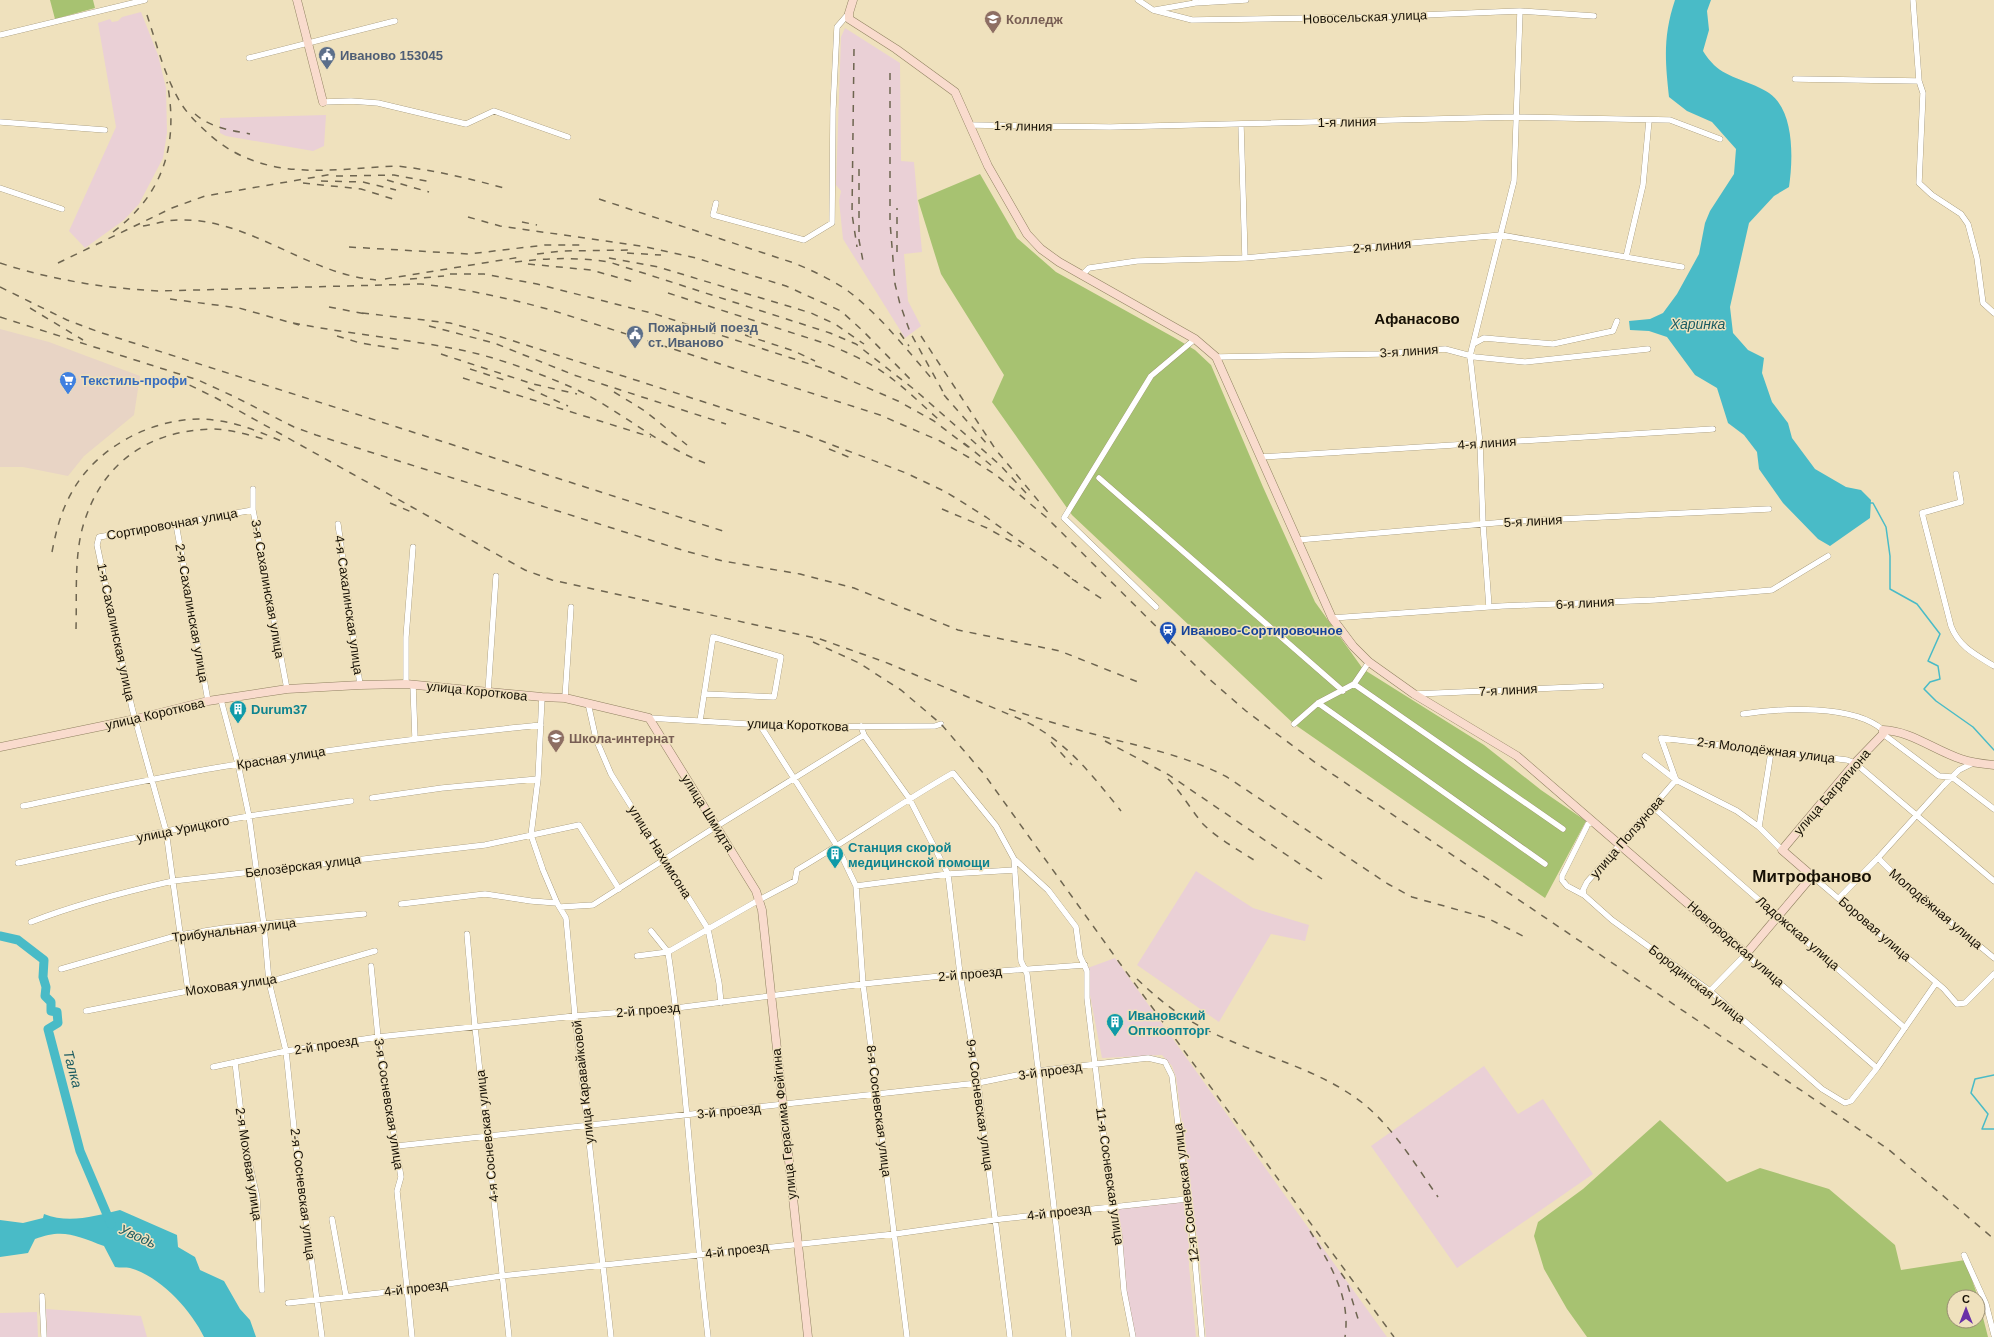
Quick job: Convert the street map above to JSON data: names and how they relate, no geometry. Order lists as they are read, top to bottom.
{
  "streets": {
    "street": [
      "Новосельская улица",
      "1-я линия",
      "2-я линия",
      "3-я линия",
      "4-я линия",
      "5-я линия",
      "Сортировочная улица",
      "3-я Сахалинская улица",
      "6-я линия",
      "4-я Сахалинская улица",
      "2-я Сахалинская улица",
      "1-я Сахалинская улица",
      "7-я линия",
      "улица Короткова",
      "2-я Молодёжная улица",
      "Красная улица",
      "улица Багратиона",
      "улица Шмидта",
      "улица Урицкого",
      "улица Ползунова",
      "улица Нахимсона",
      "Белозёрская улица",
      "Молодёжная улица",
      "Боровая улица",
      "Трибунальная улица",
      "Ладожская улица",
      "Новгородская улица",
      "2-й проезд",
      "Бородинская улица",
      "Моховая улица",
      "3-й проезд",
      "улица Каравайковой",
      "3-я Сосневская улица",
      "9-я Сосневская улица",
      "8-я Сосневская улица",
      "улица Герасима Фейгина",
      "4-я Сосневская улица",
      "2-я Моховая улица",
      "11-я Сосневская улица",
      "12-я Сосневская улица",
      "2-я Сосневская улица",
      "4-й проезд"
    ]
  },
  "crossings": [
    ["3-я линия", "Новгородская улица"],
    ["4-я линия", "Новгородская улица"],
    ["5-я линия", "Новгородская улица"],
    ["Сортировочная улица", "3-я Сахалинская улица"],
    ["Сортировочная улица", "2-я Сахалинская улица"],
    ["Сортировочная улица", "1-я Сахалинская улица"],
    ["3-я Сахалинская улица", "улица Короткова"],
    ["6-я линия", "Новгородская улица"],
    ["4-я Сахалинская улица", "улица Короткова"],
    ["2-я Сахалинская улица", "улица Короткова"],
    ["1-я Сахалинская улица", "улица Короткова"],
    ["1-я Сахалинская улица", "Красная улица"],
    ["1-я Сахалинская улица", "улица Урицкого"],
    ["1-я Сахалинская улица", "Белозёрская улица"],
    ["1-я Сахалинская улица", "Трибунальная улица"],
    ["1-я Сахалинская улица", "Моховая улица"],
    ["7-я линия", "Новгородская улица"],
    ["улица Короткова", "улица Шмидта"],
    ["улица Короткова", "улица Нахимсона"],
    ["улица Короткова", "2-я Сосневская улица"],
    ["2-я Молодёжная улица", "улица Багратиона"],
    ["2-я Молодёжная улица", "улица Ползунова"],
    ["2-я Молодёжная улица", "Боровая улица"],
    ["Красная улица", "2-я Сосневская улица"],
    ["улица Багратиона", "Боровая улица"],
    ["улица Шмидта", "улица Герасима Фейгина"],
    ["улица Урицкого", "2-я Сосневская улица"],
    ["улица Ползунова", "Боровая улица"],
    ["улица Ползунова", "Ладожская улица"],
    ["улица Ползунова", "Новгородская улица"],
    ["улица Ползунова", "Бородинская улица"],
    ["улица Нахимсона", "2-й проезд"],
    ["Белозёрская улица", "улица Каравайковой"],
    ["Белозёрская улица", "2-я Сосневская улица"],
    ["Боровая улица", "Бородинская улица"],
    ["Трибунальная улица", "2-я Сосневская улица"],
    ["Ладожская улица", "Бородинская улица"],
    ["Новгородская улица", "Бородинская улица"],
    ["2-й проезд", "улица Каравайковой"],
    ["2-й проезд", "3-я Сосневская улица"],
    ["2-й проезд", "9-я Сосневская улица"],
    ["2-й проезд", "8-я Сосневская улица"],
    ["2-й проезд", "улица Герасима Фейгина"],
    ["2-й проезд", "4-я Сосневская улица"],
    ["2-й проезд", "2-я Моховая улица"],
    ["2-й проезд", "11-я Сосневская улица"],
    ["2-й проезд", "2-я Сосневская улица"],
    ["Моховая улица", "2-я Сосневская улица"],
    ["3-й проезд", "улица Каравайковой"],
    ["3-й проезд", "3-я Сосневская улица"],
    ["3-й проезд", "9-я Сосневская улица"],
    ["3-й проезд", "8-я Сосневская улица"],
    ["3-й проезд", "улица Герасима Фейгина"],
    ["3-й проезд", "4-я Сосневская улица"],
    ["3-й проезд", "11-я Сосневская улица"],
    ["3-й проезд", "12-я Сосневская улица"],
    ["улица Каравайковой", "4-й проезд"],
    ["3-я Сосневская улица", "4-й проезд"],
    ["9-я Сосневская улица", "4-й проезд"],
    ["8-я Сосневская улица", "4-й проезд"],
    ["улица Герасима Фейгина", "4-й проезд"],
    ["4-я Сосневская улица", "4-й проезд"],
    ["11-я Сосневская улица", "4-й проезд"],
    ["12-я Сосневская улица", "4-й проезд"],
    ["2-я Сосневская улица", "4-й проезд"]
  ],
  "districts": ["Афанасово", "Митрофаново"],
  "water": ["Харинка", "Талка", "Уводь"],
  "places": {
    "school or university": ["Колледж", "Школа-интернат"],
    "public building": ["Иваново 153045", "Пожарный поезд ст. Иваново"],
    "supermarket": ["Текстиль-профи"],
    "station": ["Иваново-Сортировочное"],
    "building": ["Durum37", "Станция скорой медицинской помощи", "Ивановский Опткоопторг"]
  },
  "north": "top"
}
